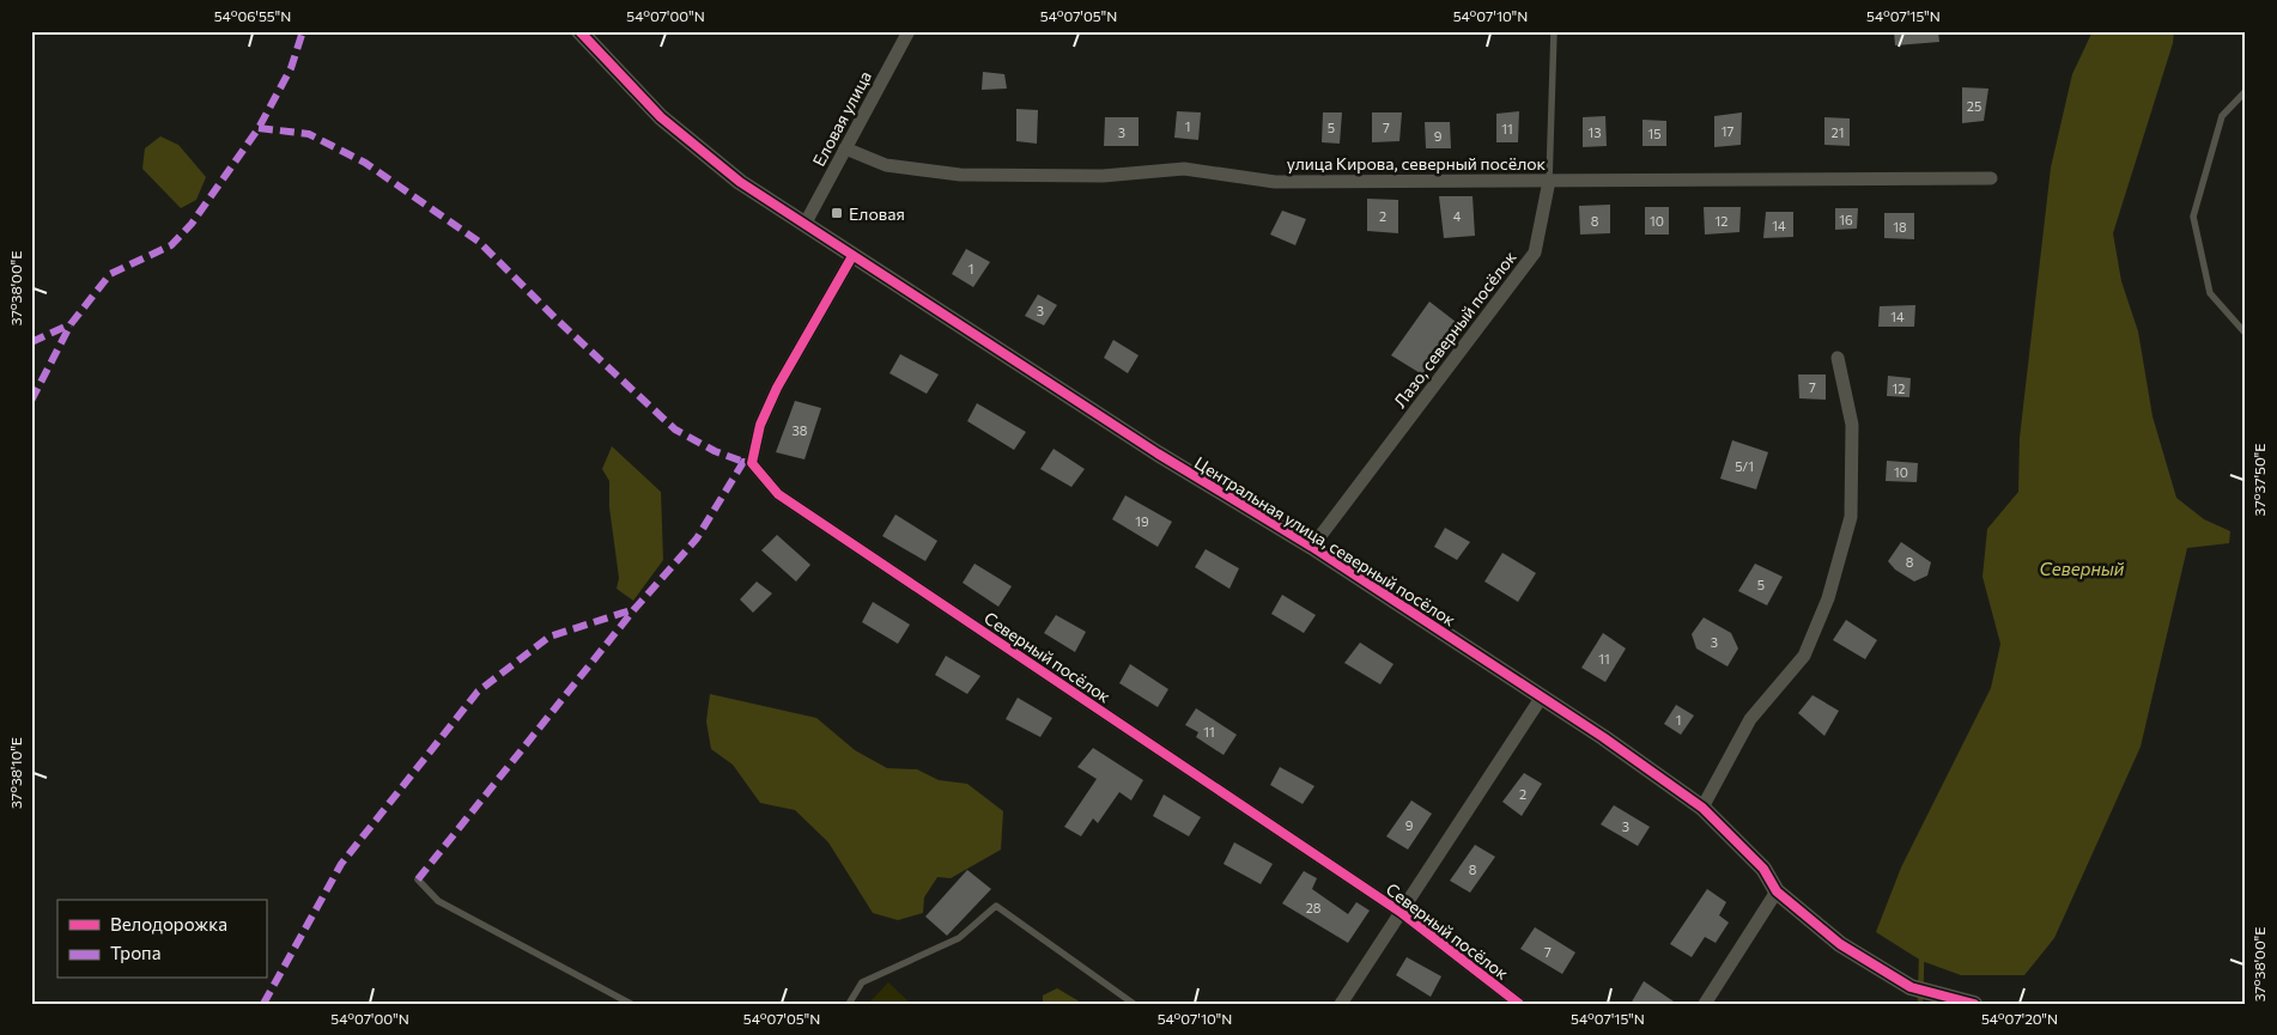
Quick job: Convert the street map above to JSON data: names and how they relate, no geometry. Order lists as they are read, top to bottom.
{
  "streets": {
    "street": [
      "Еловая улица",
      "улица Кирова, северный посёлок",
      "Лазо, северный посёлок",
      "Центральная улица, северный посёлок",
      "Северный посёлок"
    ]
  },
  "crossings": [
    ["Еловая улица", "улица Кирова, северный посёлок"],
    ["Еловая улица", "Центральная улица, северный посёлок"],
    ["улица Кирова, северный посёлок", "Лазо, северный посёлок"],
    ["Лазо, северный посёлок", "Центральная улица, северный посёлок"],
    ["Центральная улица, северный посёлок", "Северный посёлок"]
  ],
  "water": ["Северный"],
  "places": {
    "transit": ["Еловая"]
  },
  "house_numbers": [
    "25",
    "1",
    "5",
    "7",
    "11",
    "17",
    "3",
    "13",
    "21",
    "15",
    "9",
    "2",
    "4",
    "16",
    "8",
    "10",
    "12",
    "14",
    "18",
    "1",
    "3",
    "14",
    "7",
    "12",
    "38",
    "5/1",
    "10",
    "19",
    "8",
    "5",
    "3",
    "11",
    "1",
    "11",
    "2",
    "9",
    "3",
    "8",
    "28",
    "7"
  ],
  "legend": ["Велодорожка", "Тропа"],
  "coordinates": [
    "54°06'55\"N",
    "54°07'00\"N",
    "54°07'05\"N",
    "54°07'10\"N",
    "54°07'15\"N",
    "37°38'00\"E",
    "37°37'50\"E",
    "37°38'10\"E",
    "54°07'20\"N"
  ]
}
